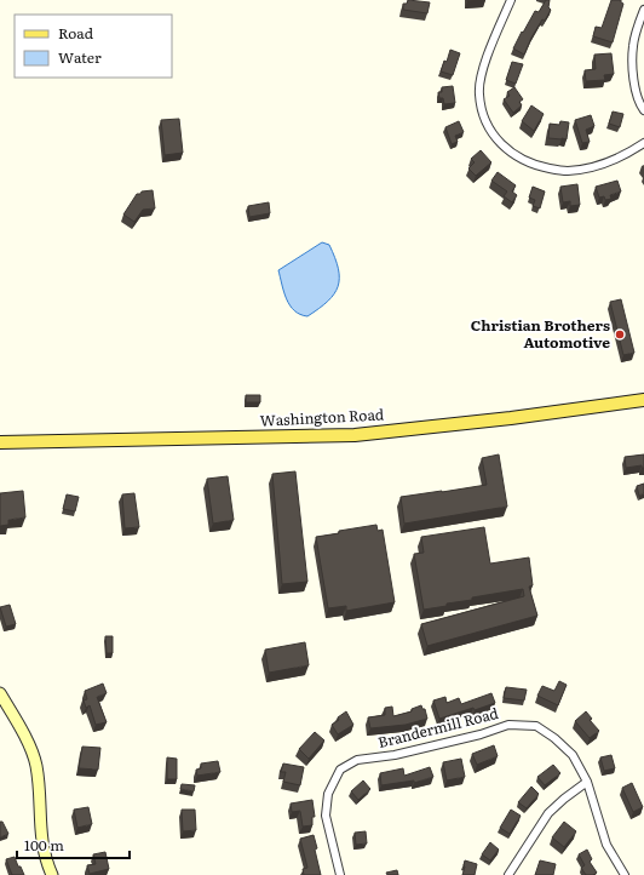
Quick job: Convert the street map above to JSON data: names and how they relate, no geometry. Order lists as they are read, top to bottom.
{
  "streets": {
    "main road": ["Washington Road"],
    "street": ["Brandermill Road"]
  },
  "places": ["Christian Brothers Automotive"],
  "legend": ["Road", "Water"],
  "scale_bar": "100 m"
}
